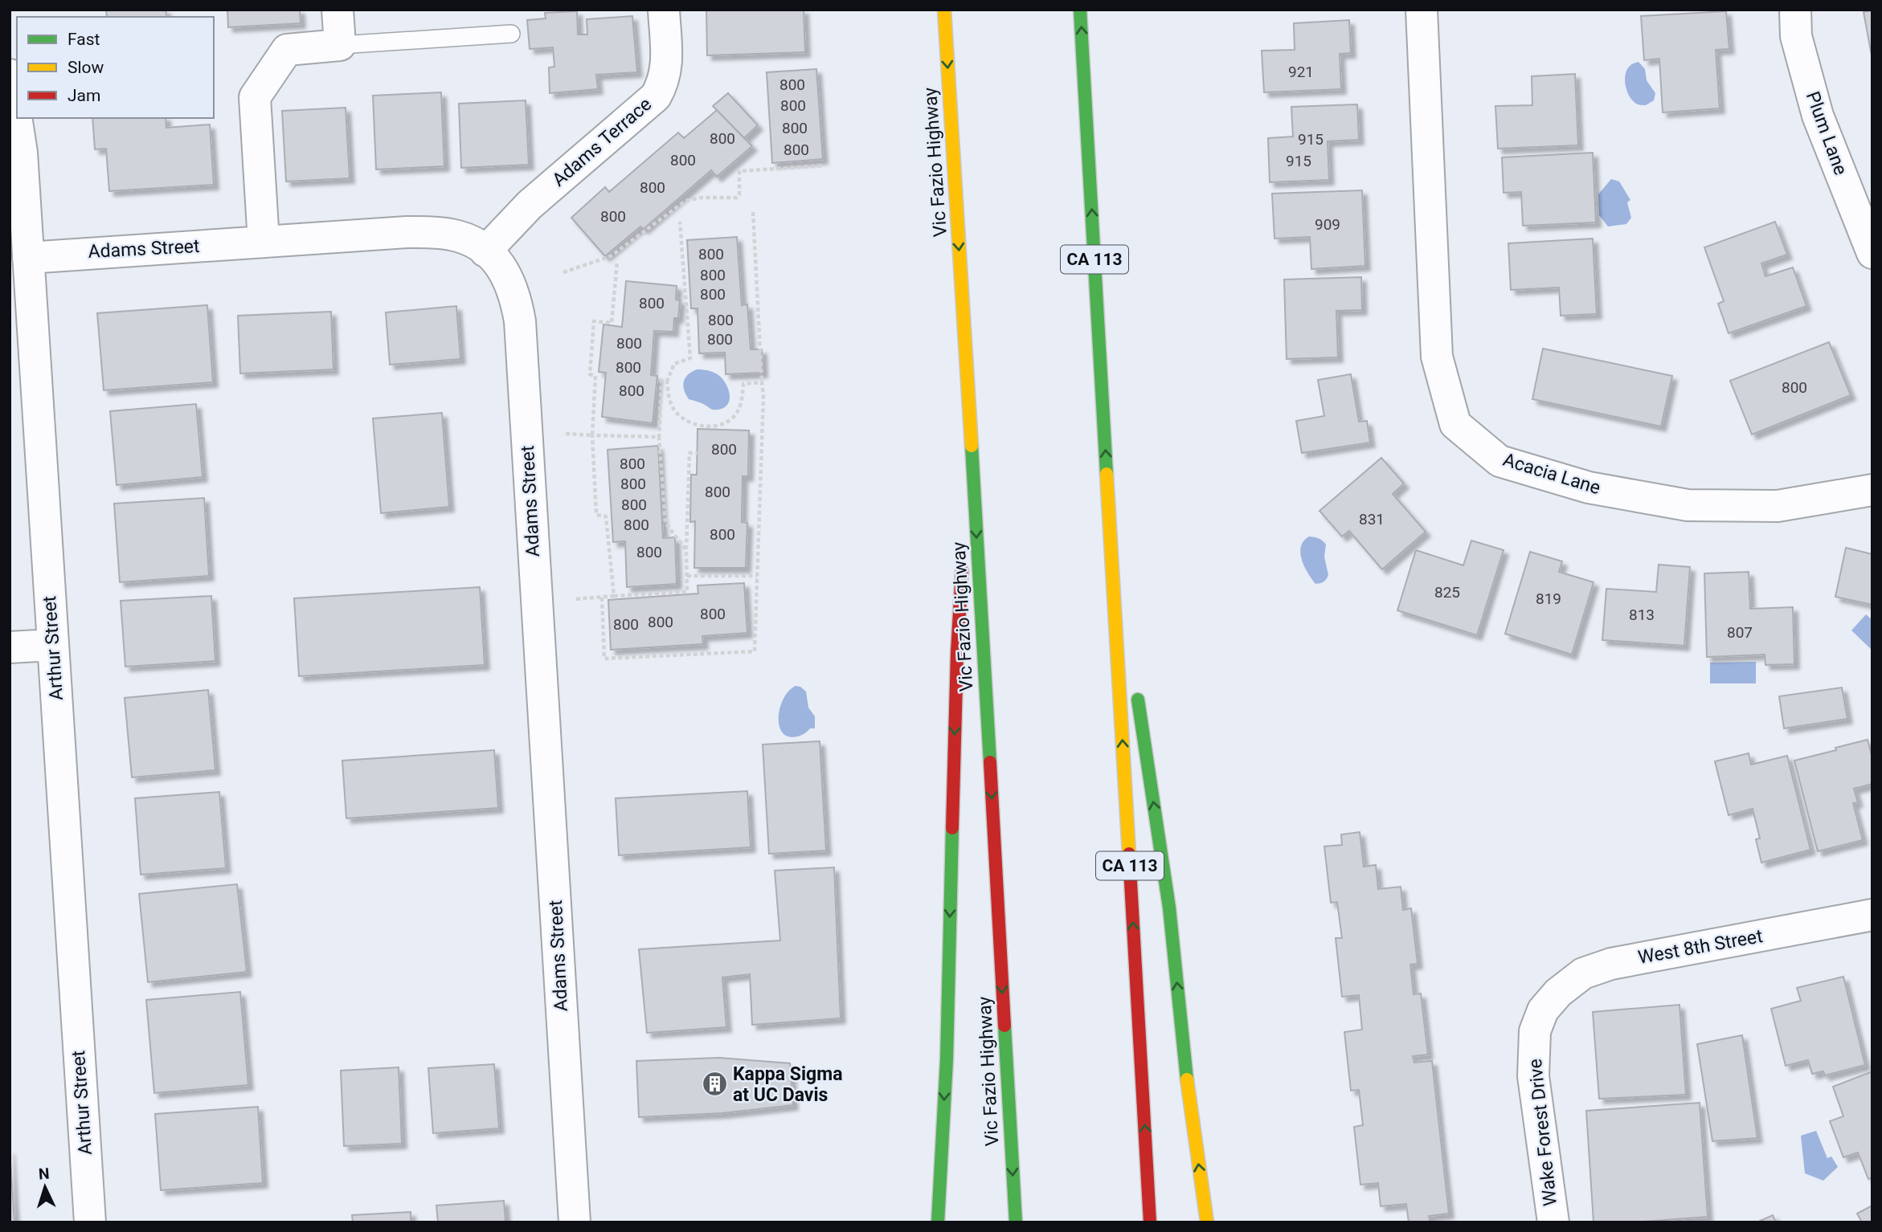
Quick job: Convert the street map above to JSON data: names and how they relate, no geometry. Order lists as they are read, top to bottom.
{
  "streets": {
    "highway": ["Vic Fazio Highway", "CA 113"],
    "street": [
      "Plum Lane",
      "Adams Terrace",
      "Adams Street",
      "Acacia Lane",
      "Arthur Street",
      "West 8th Street",
      "Wake Forest Drive"
    ]
  },
  "crossings": [
    ["Adams Terrace", "Adams Street"],
    ["Adams Street", "Arthur Street"],
    ["West 8th Street", "Wake Forest Drive"]
  ],
  "places": {
    "building": ["Kappa Sigma at UC Davis"]
  },
  "house_numbers": [
    "921",
    "800",
    "800",
    "800",
    "800",
    "915",
    "800",
    "800",
    "915",
    "800",
    "800",
    "909",
    "800",
    "800",
    "800",
    "800",
    "800",
    "800",
    "800",
    "800",
    "800",
    "800",
    "800",
    "800",
    "800",
    "800",
    "800",
    "831",
    "800",
    "800",
    "800",
    "825",
    "819",
    "800",
    "813",
    "800",
    "800",
    "807"
  ],
  "legend": ["Fast", "Slow", "Jam"],
  "north": "top"
}
